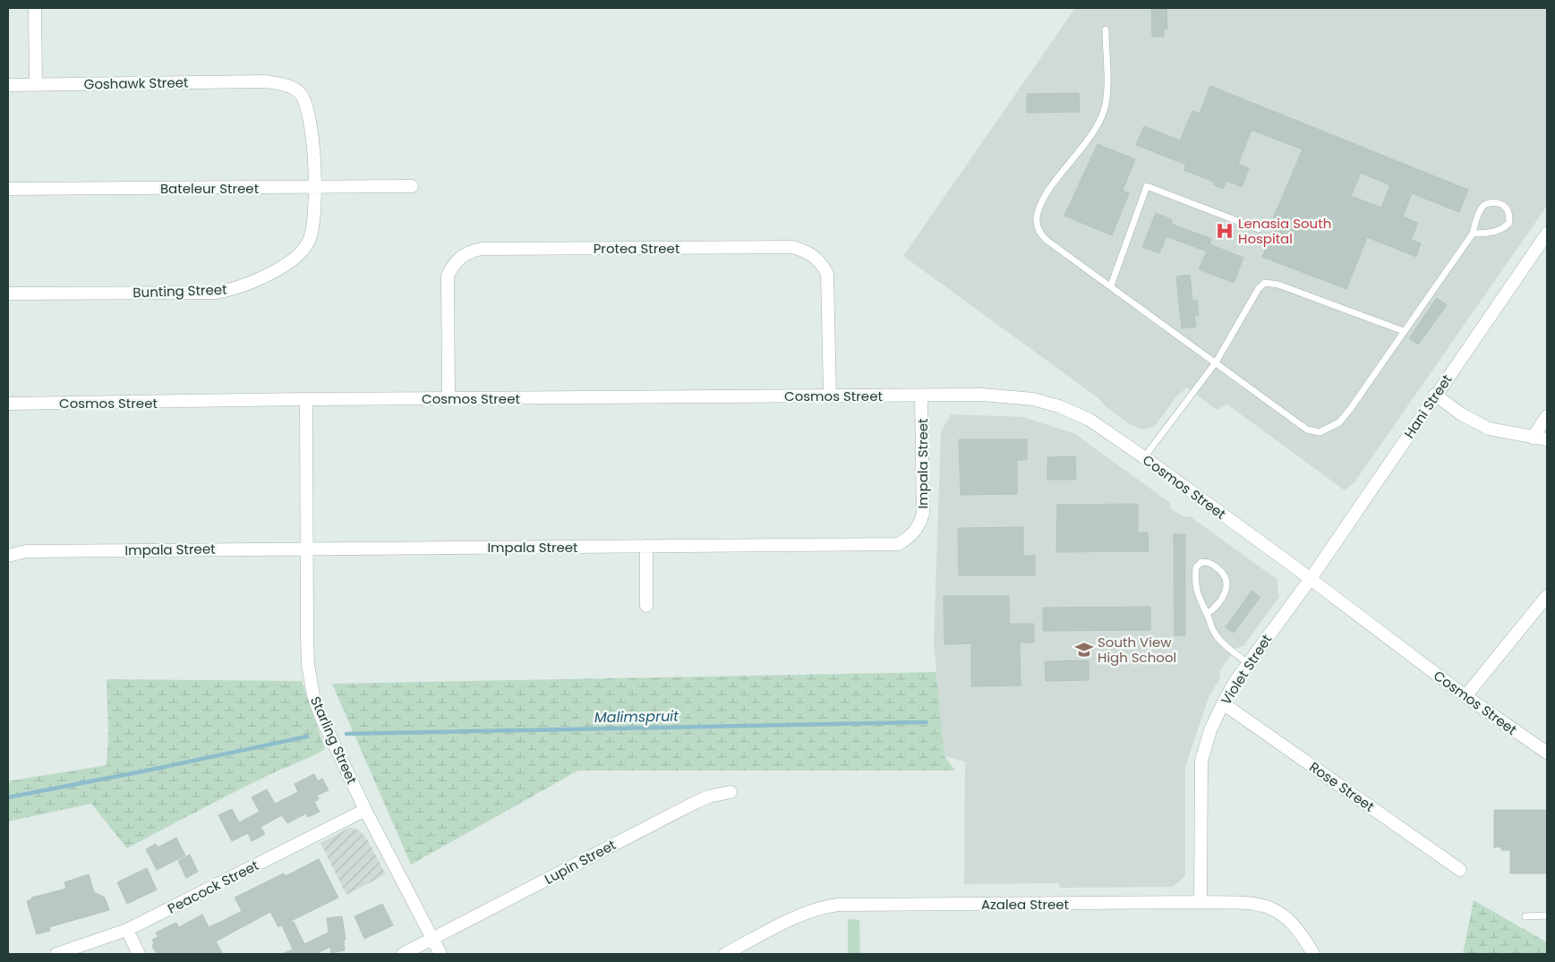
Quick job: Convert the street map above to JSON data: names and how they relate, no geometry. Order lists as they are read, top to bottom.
{
  "streets": {
    "street": [
      "Goshawk Street",
      "Bateleur Street",
      "Protea Street",
      "Bunting Street",
      "Cosmos Street",
      "Hani Street",
      "Impala Street",
      "Violet Street",
      "Starling Street",
      "Rose Street",
      "Lupin Street",
      "Peacock Street",
      "Azalea Street"
    ]
  },
  "crossings": [
    ["Goshawk Street", "Bunting Street"],
    ["Bateleur Street", "Bunting Street"],
    ["Protea Street", "Cosmos Street"],
    ["Cosmos Street", "Hani Street"],
    ["Cosmos Street", "Impala Street"],
    ["Cosmos Street", "Violet Street"],
    ["Cosmos Street", "Starling Street"],
    ["Hani Street", "Violet Street"],
    ["Impala Street", "Starling Street"],
    ["Violet Street", "Rose Street"],
    ["Violet Street", "Azalea Street"],
    ["Starling Street", "Lupin Street"],
    ["Starling Street", "Peacock Street"]
  ],
  "water": ["Malimspruit"],
  "places": {
    "hospital": ["Lenasia South Hospital"],
    "school or university": ["South View High School"]
  }
}
